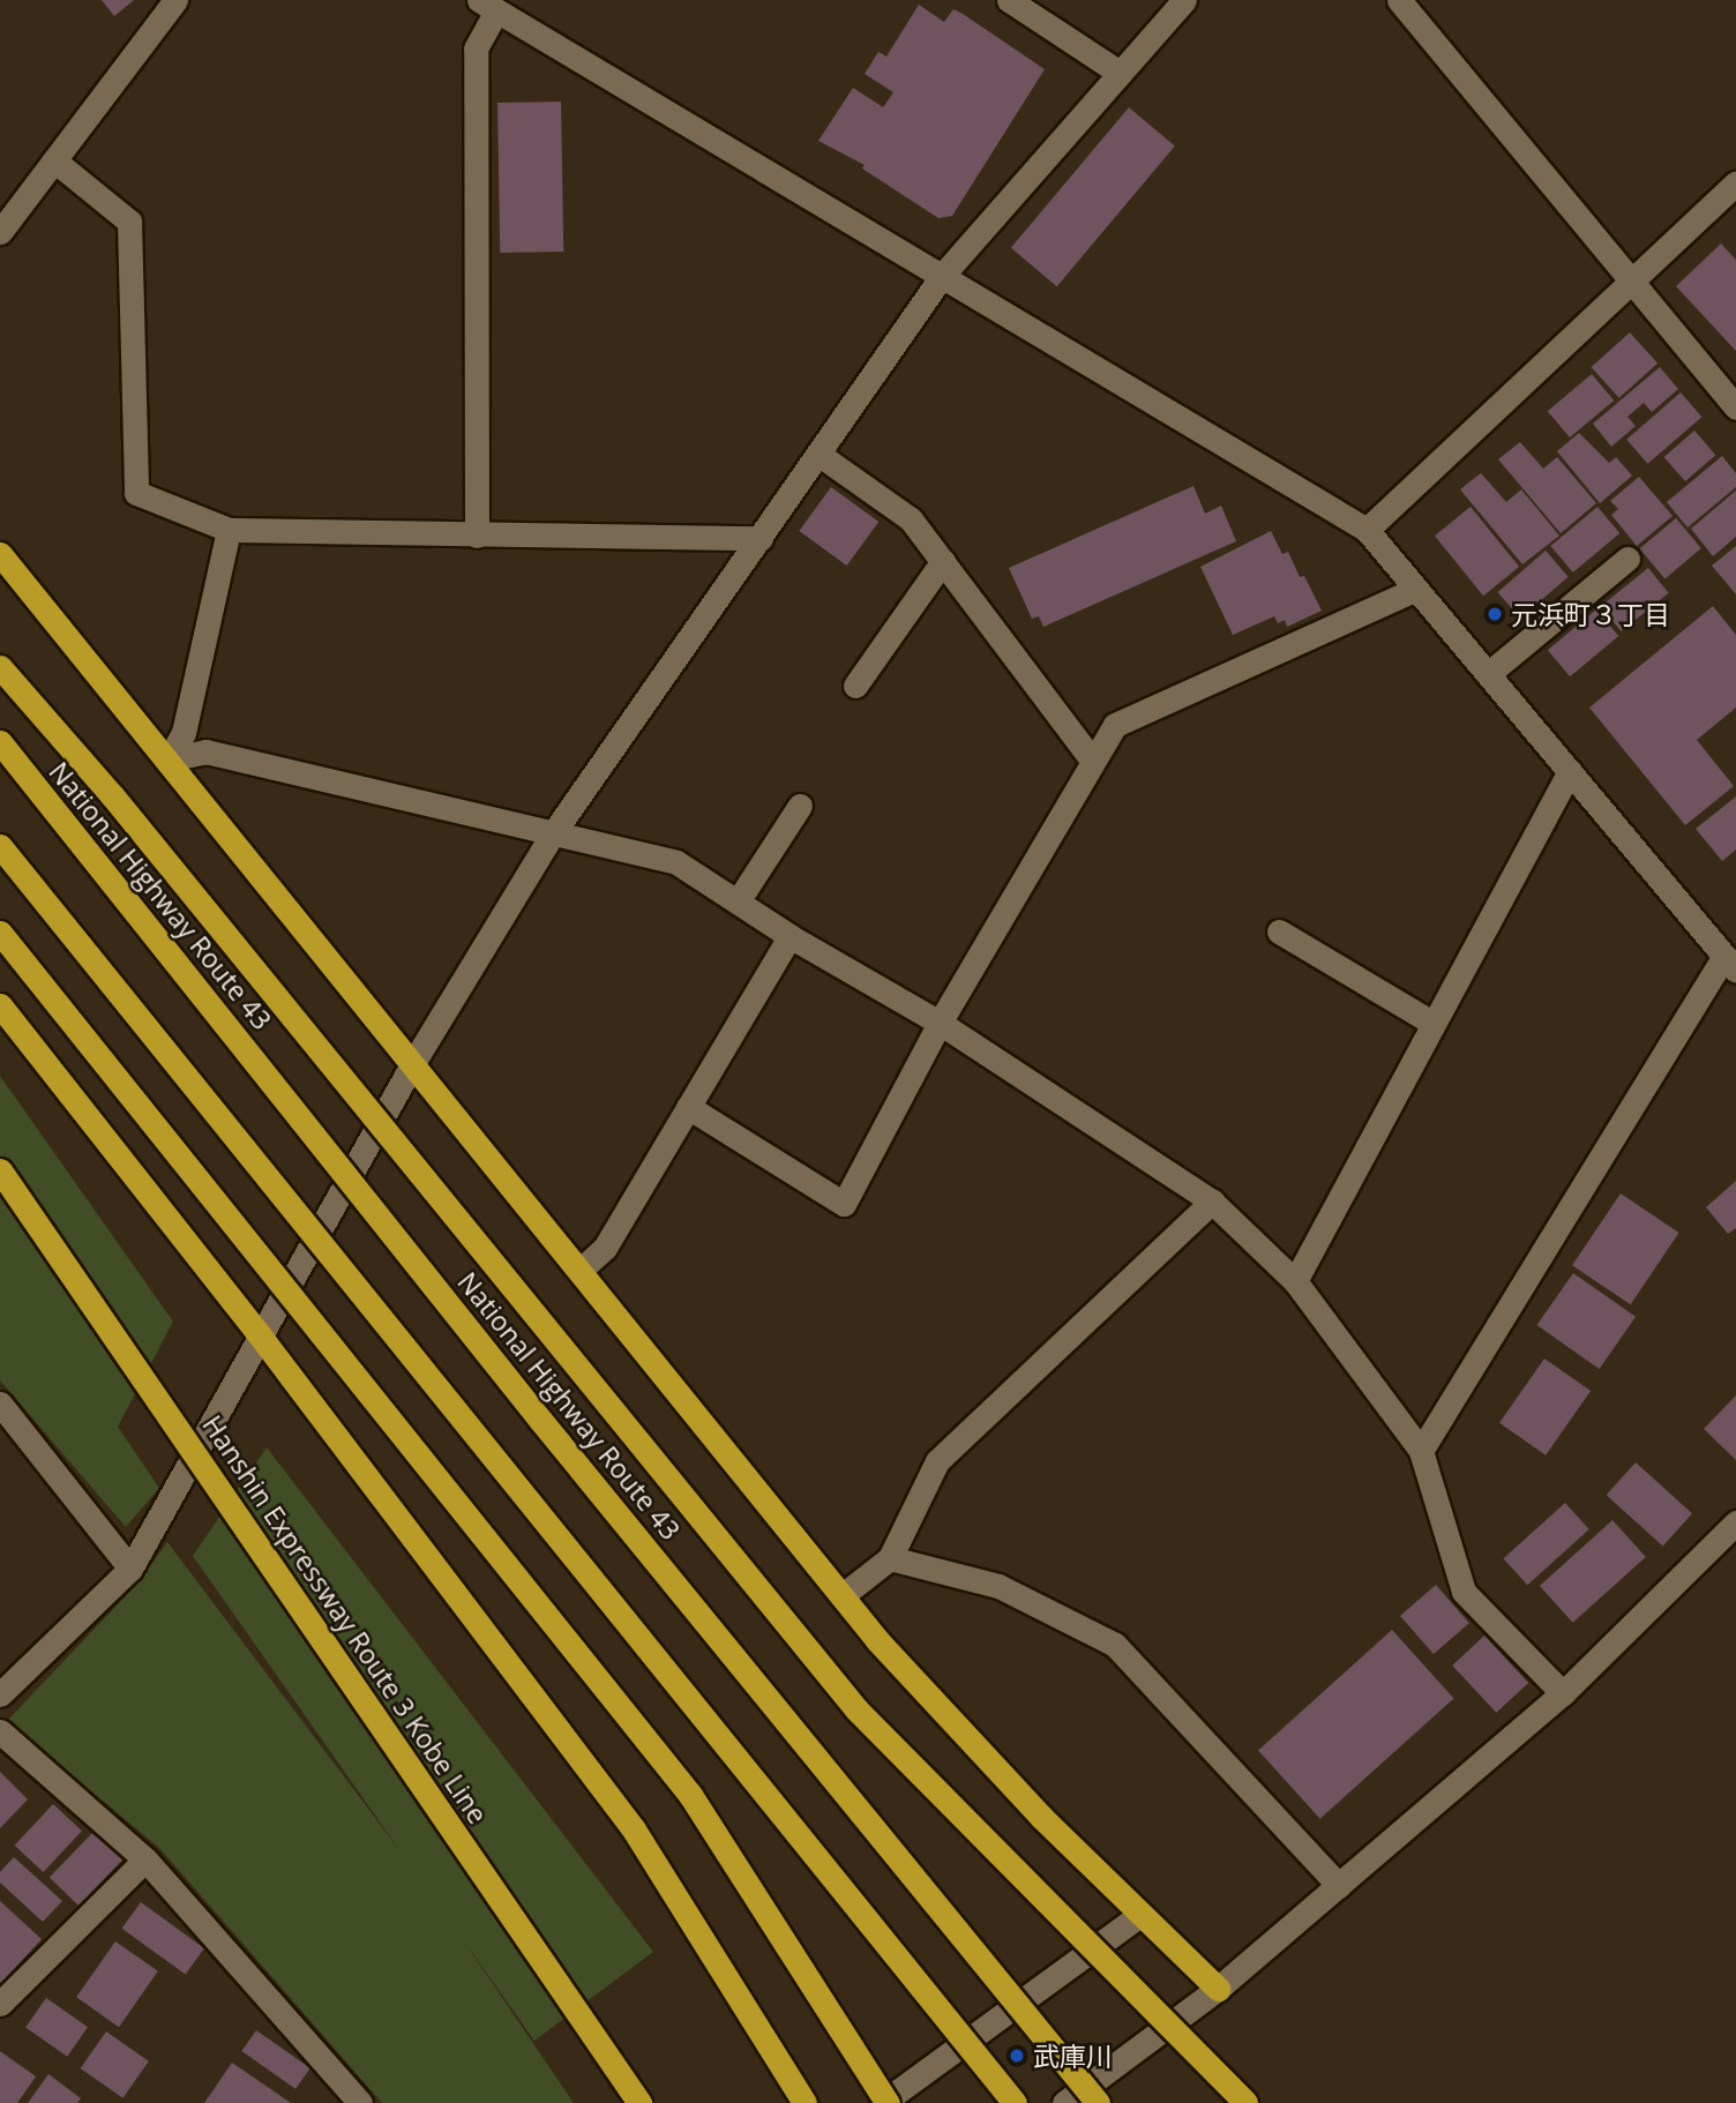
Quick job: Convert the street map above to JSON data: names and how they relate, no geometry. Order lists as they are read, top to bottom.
{
  "streets": {
    "highway": ["National Highway Route 43", "Hanshin Expressway Route 3 Kobe Line"]
  },
  "places": ["元浜町３丁目", "武庫川"]
}
